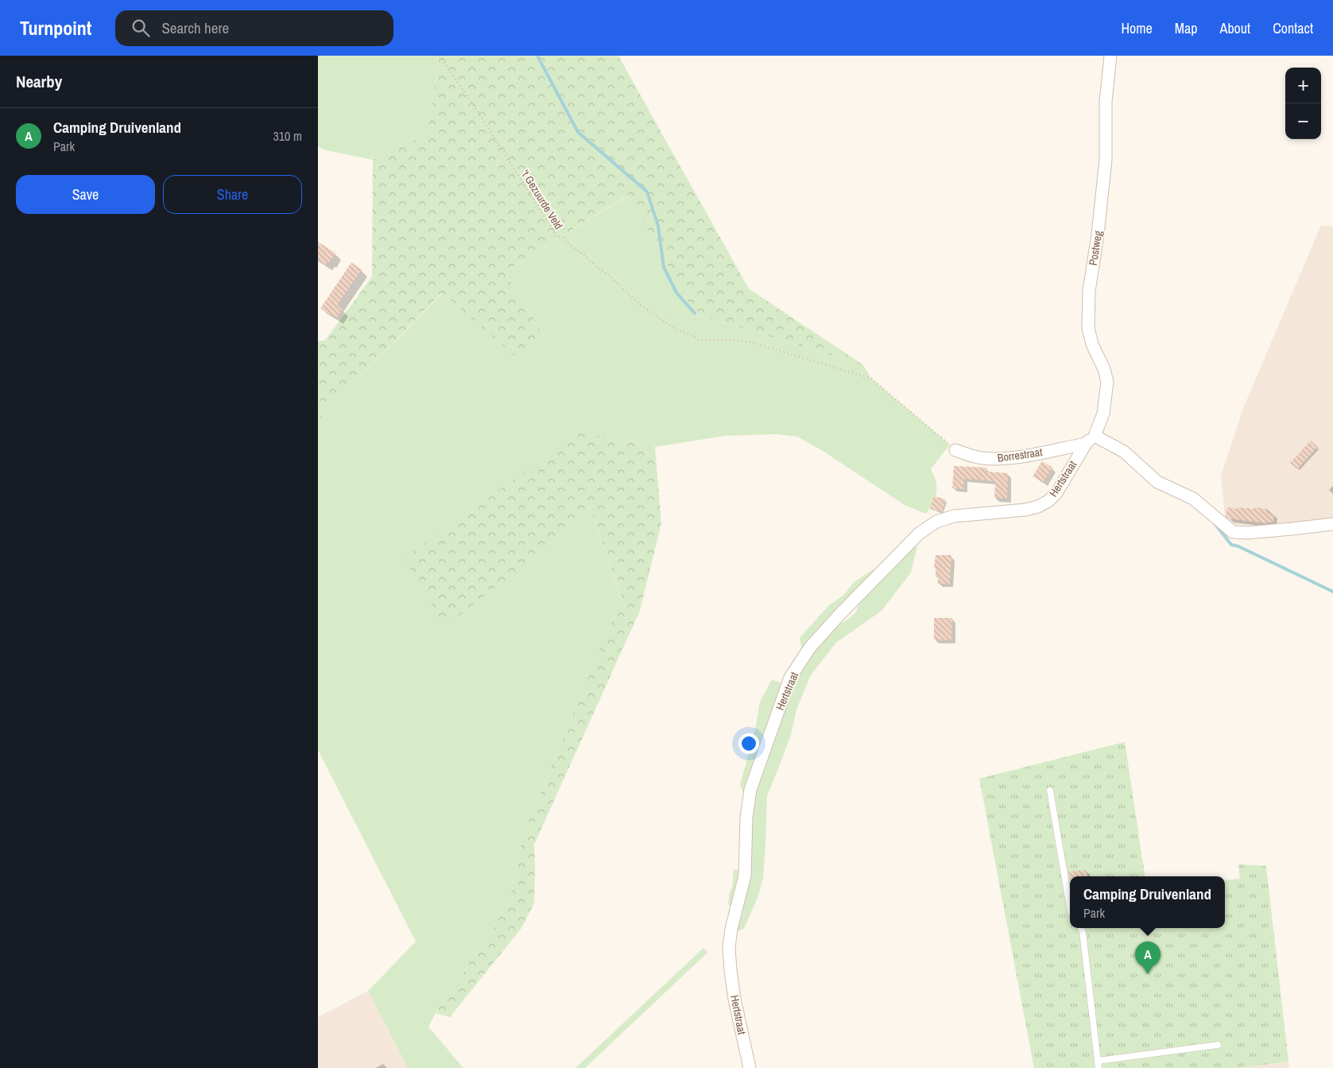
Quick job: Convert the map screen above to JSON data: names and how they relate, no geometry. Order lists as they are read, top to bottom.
{
  "streets": {
    "street": ["Postweg", "Borrestraat", "Hertstraat"],
    "path": ["'t Gezuurde Veld"]
  },
  "crossings": [
    ["'t Gezuurde Veld", "Borrestraat"],
    ["Postweg", "Borrestraat"],
    ["Postweg", "Hertstraat"],
    ["Borrestraat", "Hertstraat"]
  ],
  "page": {
    "header": "Turnpoint",
    "search": "Search here",
    "nav": [
      "Home",
      "Map",
      "About",
      "Contact"
    ],
    "heading": "Nearby",
    "map_buttons": ["+", "−"],
    "list": [
      {
        "mark": "A",
        "name": "Camping Druivenland",
        "note": "Park",
        "value": "310 m"
      }
    ],
    "buttons": ["Save", "Share"],
    "popup": ["Camping Druivenland", "Park"],
    "pins": "A"
  }
}
